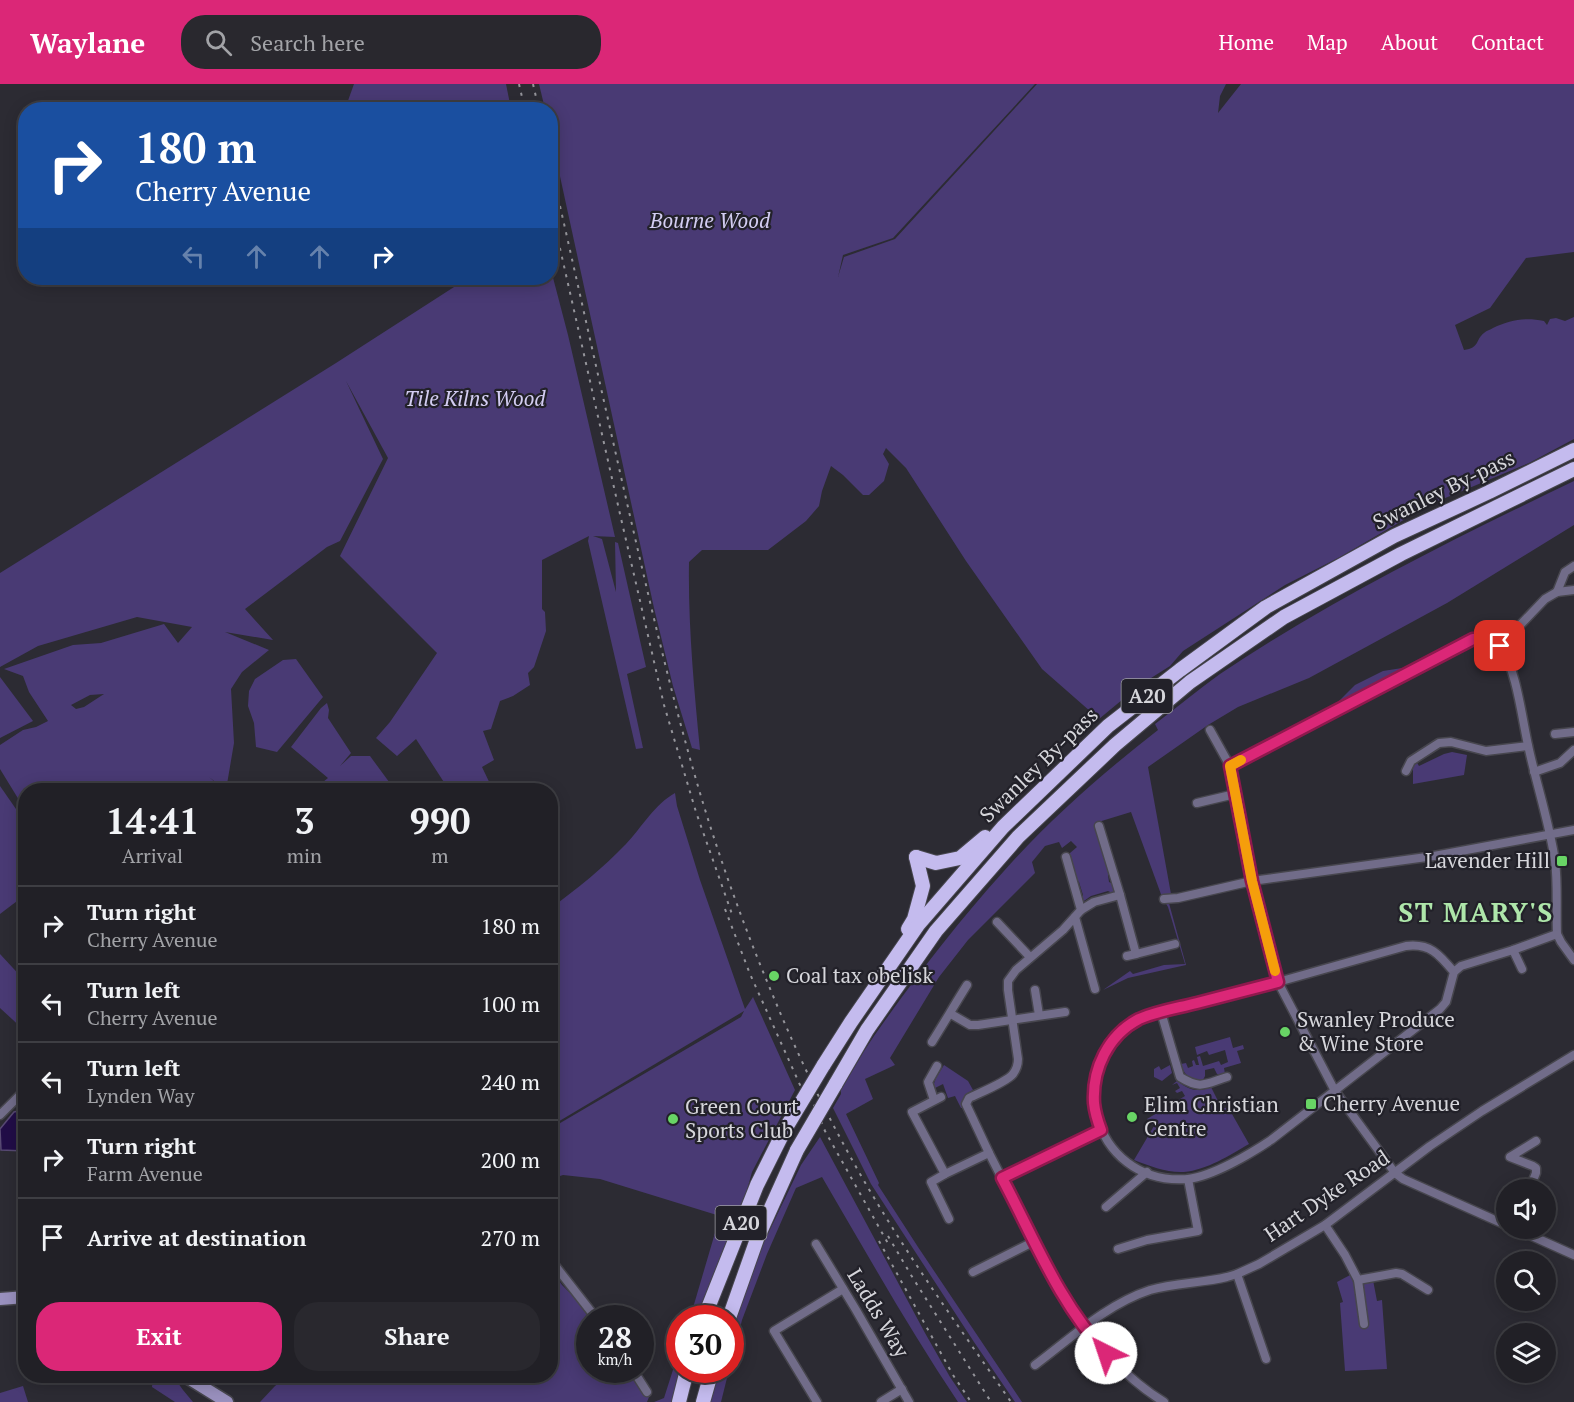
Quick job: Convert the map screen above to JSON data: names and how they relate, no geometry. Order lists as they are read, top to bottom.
{
  "streets": {
    "highway": ["Swanley By-pass", "A20"],
    "street": ["Hart Dyke Road", "Ladds Way"]
  },
  "crossings": [
    ["Swanley By-pass", "A20"]
  ],
  "districts": ["ST MARY'S"],
  "parks": ["Bourne Wood", "Tile Kilns Wood"],
  "places": {
    "transit": ["Lavender Hill", "Cherry Avenue"],
    "other": [
      "Coal tax obelisk",
      "Swanley Produce & Wine Store",
      "Elim Christian Centre",
      "Green Court Sports Club"
    ]
  },
  "page": {
    "header": "Waylane",
    "search": "Search here",
    "nav": [
      "Home",
      "Map",
      "About",
      "Contact"
    ],
    "turn": ["180 m", "Cherry Avenue"],
    "eta": [
      "14:41",
      "Arrival",
      "3",
      "min",
      "990",
      "m"
    ],
    "list": [
      {
        "name": "Turn right",
        "note": "Cherry Avenue",
        "value": "180 m"
      },
      {
        "name": "Turn left",
        "note": "Cherry Avenue",
        "value": "100 m"
      },
      {
        "name": "Turn left",
        "note": "Lynden Way",
        "value": "240 m"
      },
      {
        "name": "Turn right",
        "note": "Farm Avenue",
        "value": "200 m"
      },
      {
        "name": "Arrive at destination",
        "value": "270 m"
      }
    ],
    "buttons": ["Exit", "Share"],
    "speed": "28 km/h",
    "limit": "30"
  }
}
